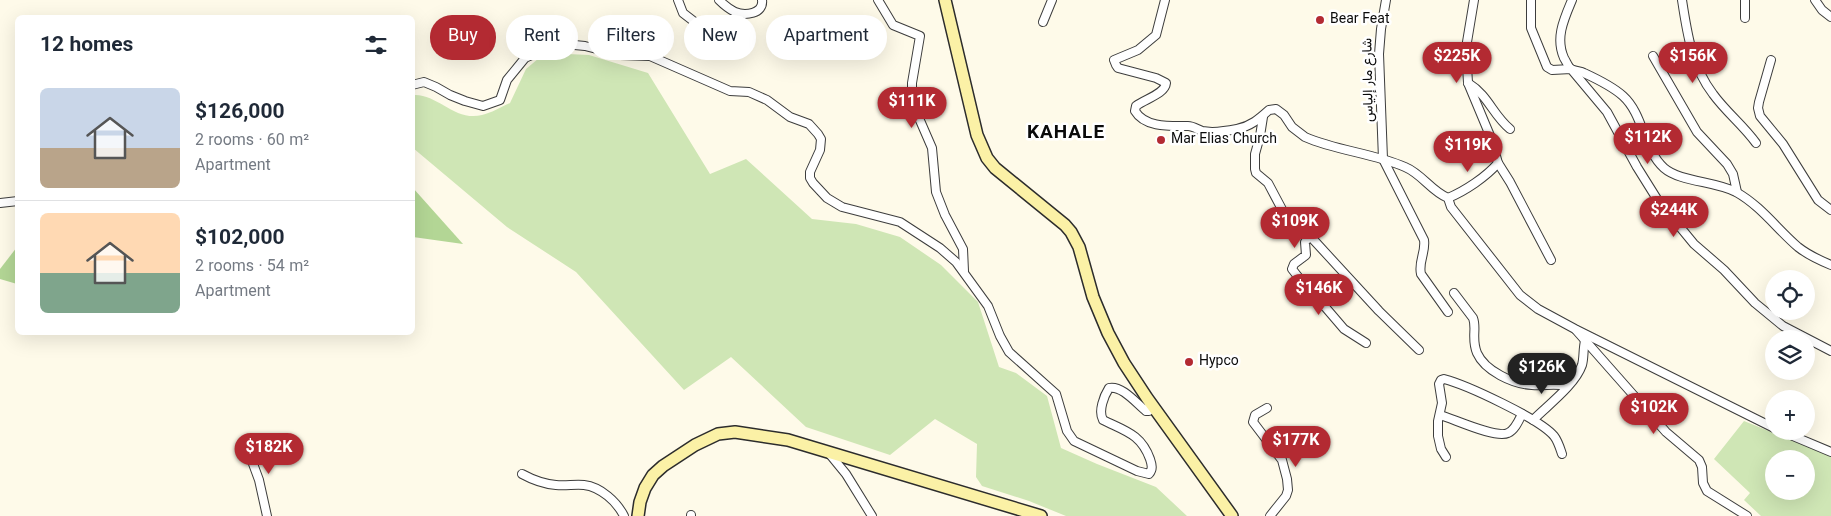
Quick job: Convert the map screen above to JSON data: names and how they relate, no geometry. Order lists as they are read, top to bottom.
{
  "streets": {
    "street": ["شارع مار إلياس"]
  },
  "districts": ["KAHALE"],
  "places": ["Bear Feat", "Mar Elias Church", "Hypco"],
  "page": {
    "chip": [
      "Buy",
      "Rent",
      "Filters",
      "New",
      "Apartment"
    ],
    "heading": "12 homes",
    "price": [
      "$225K",
      "$156K",
      "$111K",
      "$112K",
      "$119K",
      "$244K",
      "$109K",
      "$146K",
      "$126K",
      "$102K",
      "$177K",
      "$182K"
    ],
    "list": [
      {
        "name": "$126,000",
        "note": "2 rooms · 60 m² · Apartment"
      },
      {
        "name": "$102,000",
        "note": "2 rooms · 54 m² · Apartment"
      }
    ],
    "map_buttons": ["+", "−"]
  }
}
